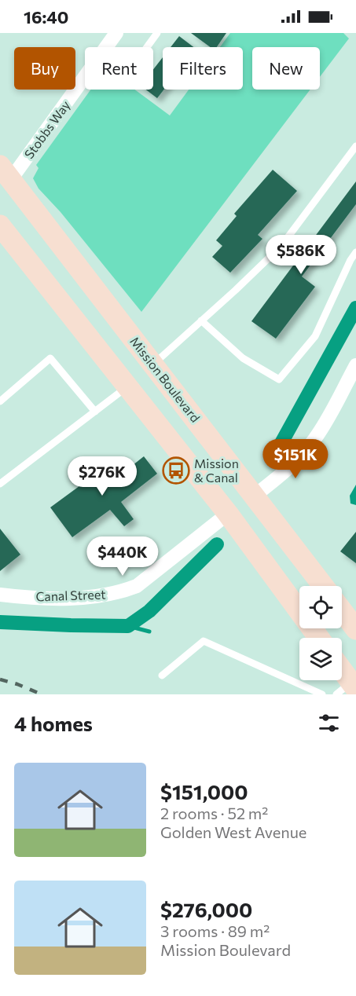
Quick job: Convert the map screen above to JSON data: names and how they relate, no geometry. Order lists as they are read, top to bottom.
{
  "streets": {
    "main road": ["Mission Boulevard"],
    "street": ["Stobbs Way", "Canal Street"]
  },
  "crossings": [
    ["Stobbs Way", "Mission Boulevard"]
  ],
  "places": {
    "bus stop": ["Mission & Canal"]
  },
  "page": {
    "status": "16:40",
    "chip": [
      "Buy",
      "Rent",
      "Filters",
      "New"
    ],
    "price": [
      "$586K",
      "$151K",
      "$276K",
      "$440K"
    ],
    "heading": "4 homes",
    "list": [
      {
        "name": "$151,000",
        "note": "2 rooms · 52 m² · Golden West Avenue"
      },
      {
        "name": "$276,000",
        "note": "3 rooms · 89 m² · Mission Boulevard"
      }
    ]
  }
}
